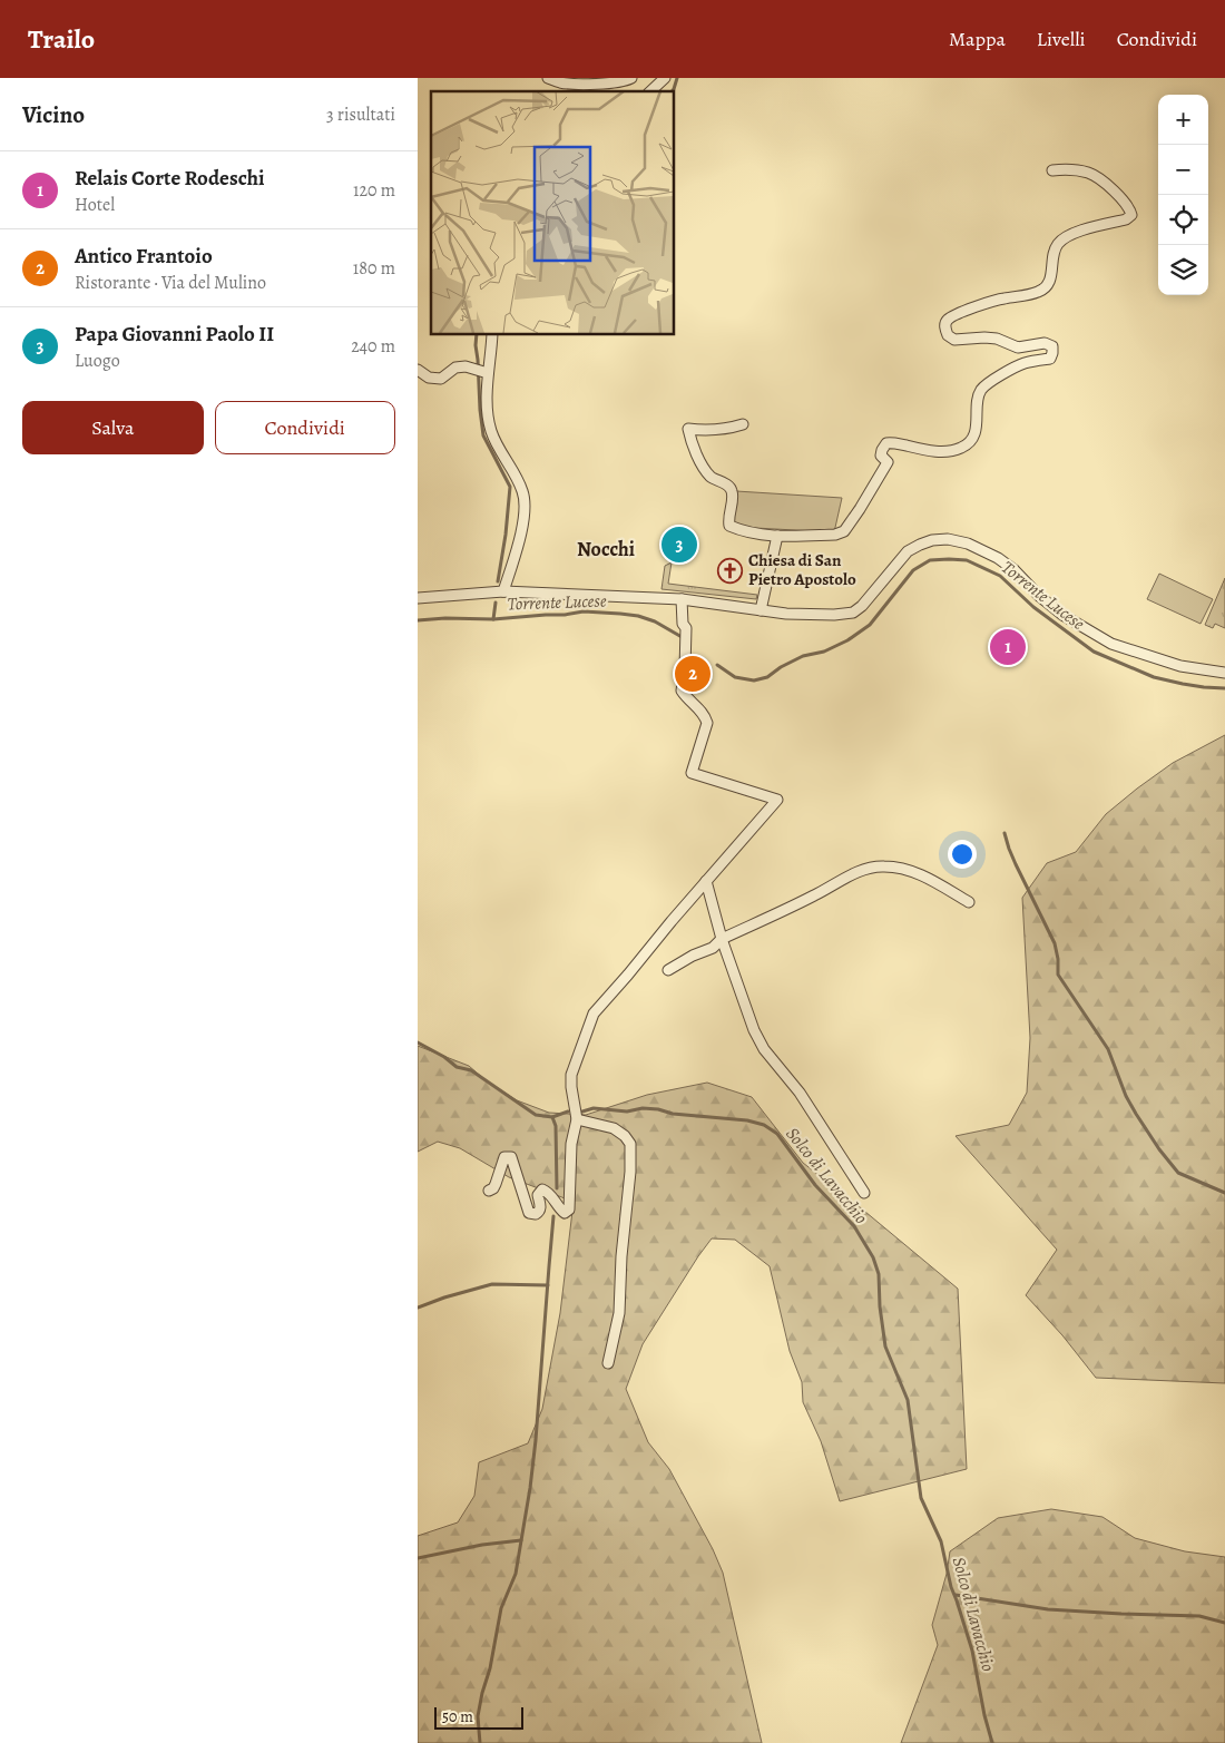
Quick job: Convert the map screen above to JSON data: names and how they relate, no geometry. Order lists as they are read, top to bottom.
{
  "districts": ["Nocchi"],
  "water": ["Torrente Lucese", "Solco di Lavacchio"],
  "places": {
    "church": ["Chiesa di San Pietro Apostolo"]
  },
  "scale_bar": "50 m",
  "page": {
    "header": "Trailo",
    "nav": ["Mappa", "Livelli", "Condividi"],
    "heading": ["Vicino", "3 risultati"],
    "map_buttons": ["+", "−"],
    "list": [
      {
        "mark": "1",
        "name": "Relais Corte Rodeschi",
        "note": "Hotel",
        "value": "120 m"
      },
      {
        "mark": "2",
        "name": "Antico Frantoio",
        "note": "Ristorante · Via del Mulino",
        "value": "180 m"
      },
      {
        "mark": "3",
        "name": "Papa Giovanni Paolo II",
        "note": "Luogo",
        "value": "240 m"
      }
    ],
    "buttons": ["Salva", "Condividi"],
    "pins": ["3", "1", "2"],
    "scale": "50 m"
  }
}
